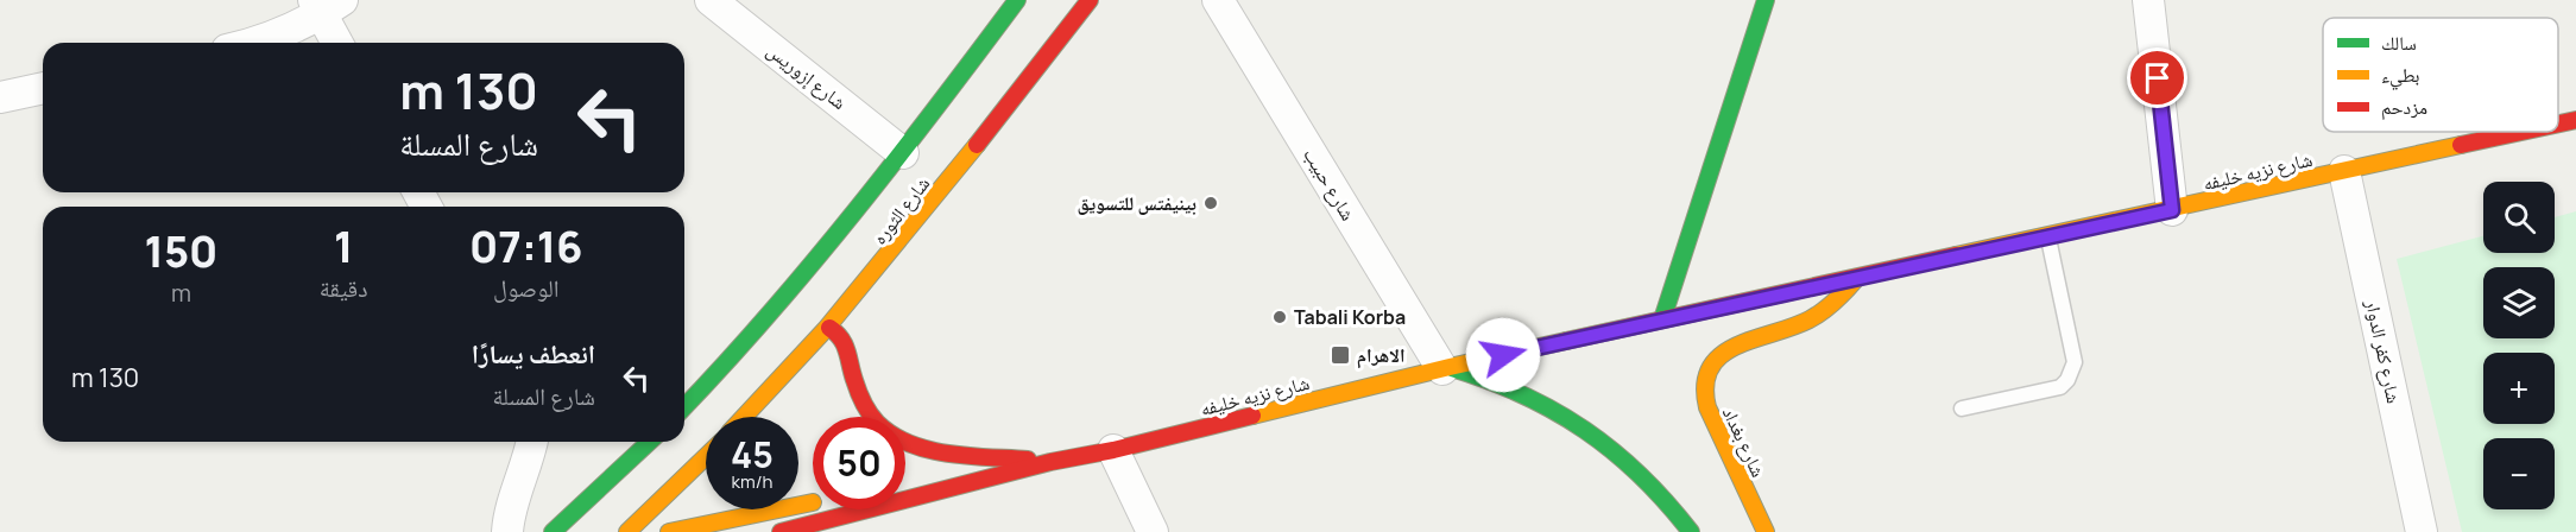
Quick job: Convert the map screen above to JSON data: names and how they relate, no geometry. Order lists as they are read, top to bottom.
{
  "streets": {
    "main road": ["شارع نزيه خليفه", "شارع الثوره", "شارع بغداد"],
    "street": ["شارع إزوريس", "شارع حبيب", "شارع كفر الدوار"]
  },
  "crossings": [
    ["شارع إزوريس", "شارع الثوره"],
    ["شارع نزيه خليفه", "شارع حبيب"],
    ["شارع نزيه خليفه", "شارع كفر الدوار"],
    ["شارع نزيه خليفه", "شارع بغداد"]
  ],
  "places": {
    "other": ["بينيفتس للتسويق", "Tabali Korba"],
    "transit": ["الاهرام"]
  },
  "legend": ["سالك", "بطيء", "مزدحم"],
  "page": {
    "turn": ["130 m", "شارع المسلة"],
    "map_buttons": ["+", "−"],
    "eta": [
      "07:16",
      "الوصول",
      "1",
      "دقيقة",
      "150",
      "m"
    ],
    "list": [
      {
        "name": "انعطف يسارًا",
        "note": "شارع المسلة",
        "value": "130 m"
      }
    ],
    "speed": "45 km/h",
    "limit": "50"
  }
}
